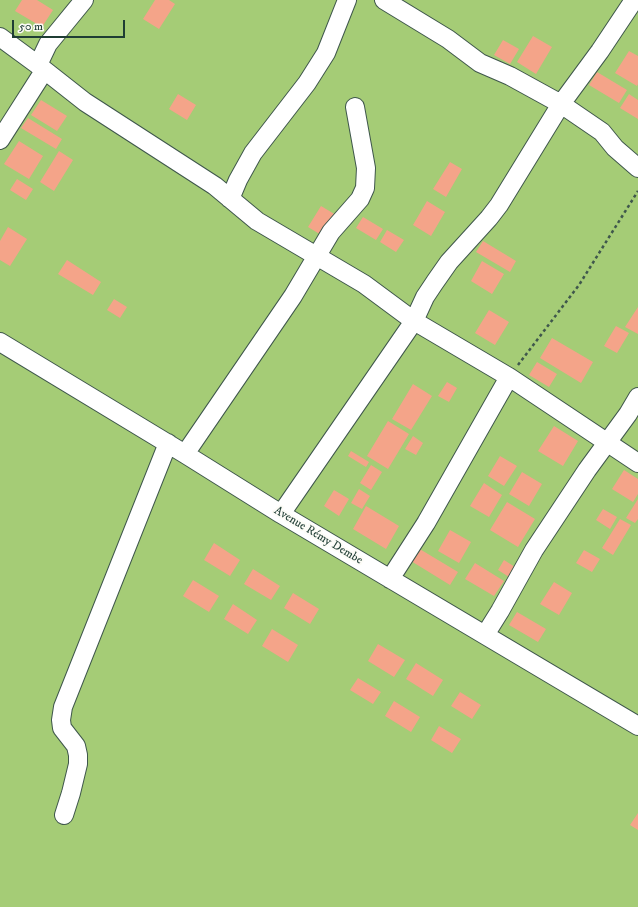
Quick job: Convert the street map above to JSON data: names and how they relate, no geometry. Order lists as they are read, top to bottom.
{
  "streets": {
    "street": ["Avenue Rémy Dembe"]
  },
  "scale_bar": "50 m"
}
